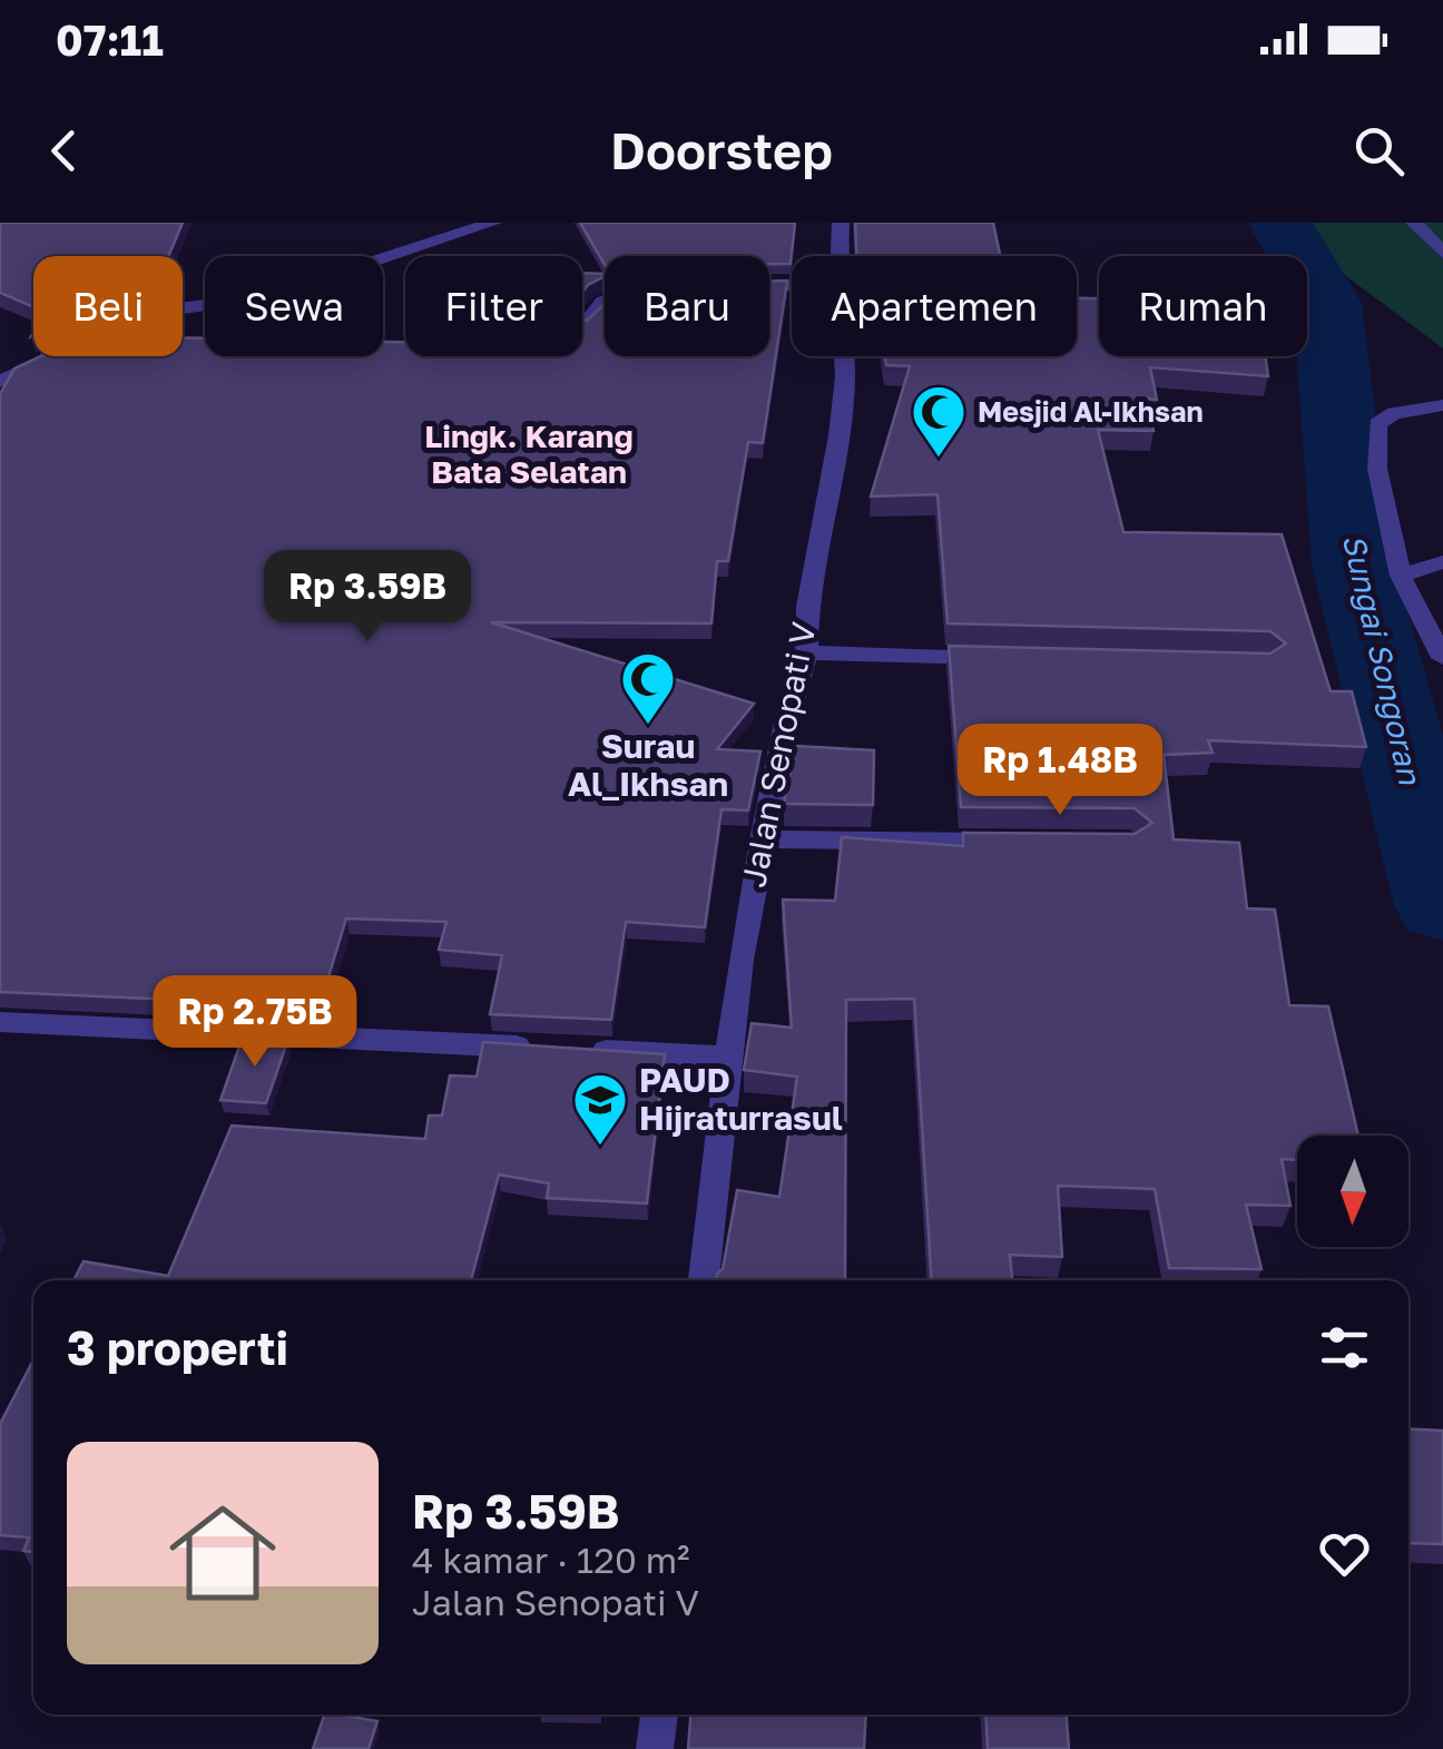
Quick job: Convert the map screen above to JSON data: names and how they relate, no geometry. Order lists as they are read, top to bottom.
{
  "streets": {
    "street": ["Jalan Senopati V"]
  },
  "districts": ["Lingk. Karang Bata Selatan"],
  "water": ["Sungai Songoran"],
  "places": {
    "mosque": ["Mesjid Al-Ikhsan", "Surau Al_Ikhsan"],
    "school or university": ["PAUD Hijraturrasul"]
  },
  "north": "bottom",
  "page": {
    "status": "07:11",
    "header": "Doorstep",
    "chip": [
      "Beli",
      "Sewa",
      "Filter",
      "Baru",
      "Apartemen",
      "Rumah"
    ],
    "price": ["Rp 3.59B", "Rp 1.48B", "Rp 2.75B"],
    "heading": "3 properti",
    "list": [
      {
        "name": "Rp 3.59B",
        "note": "4 kamar · 120 m² · Jalan Senopati V"
      }
    ]
  }
}
